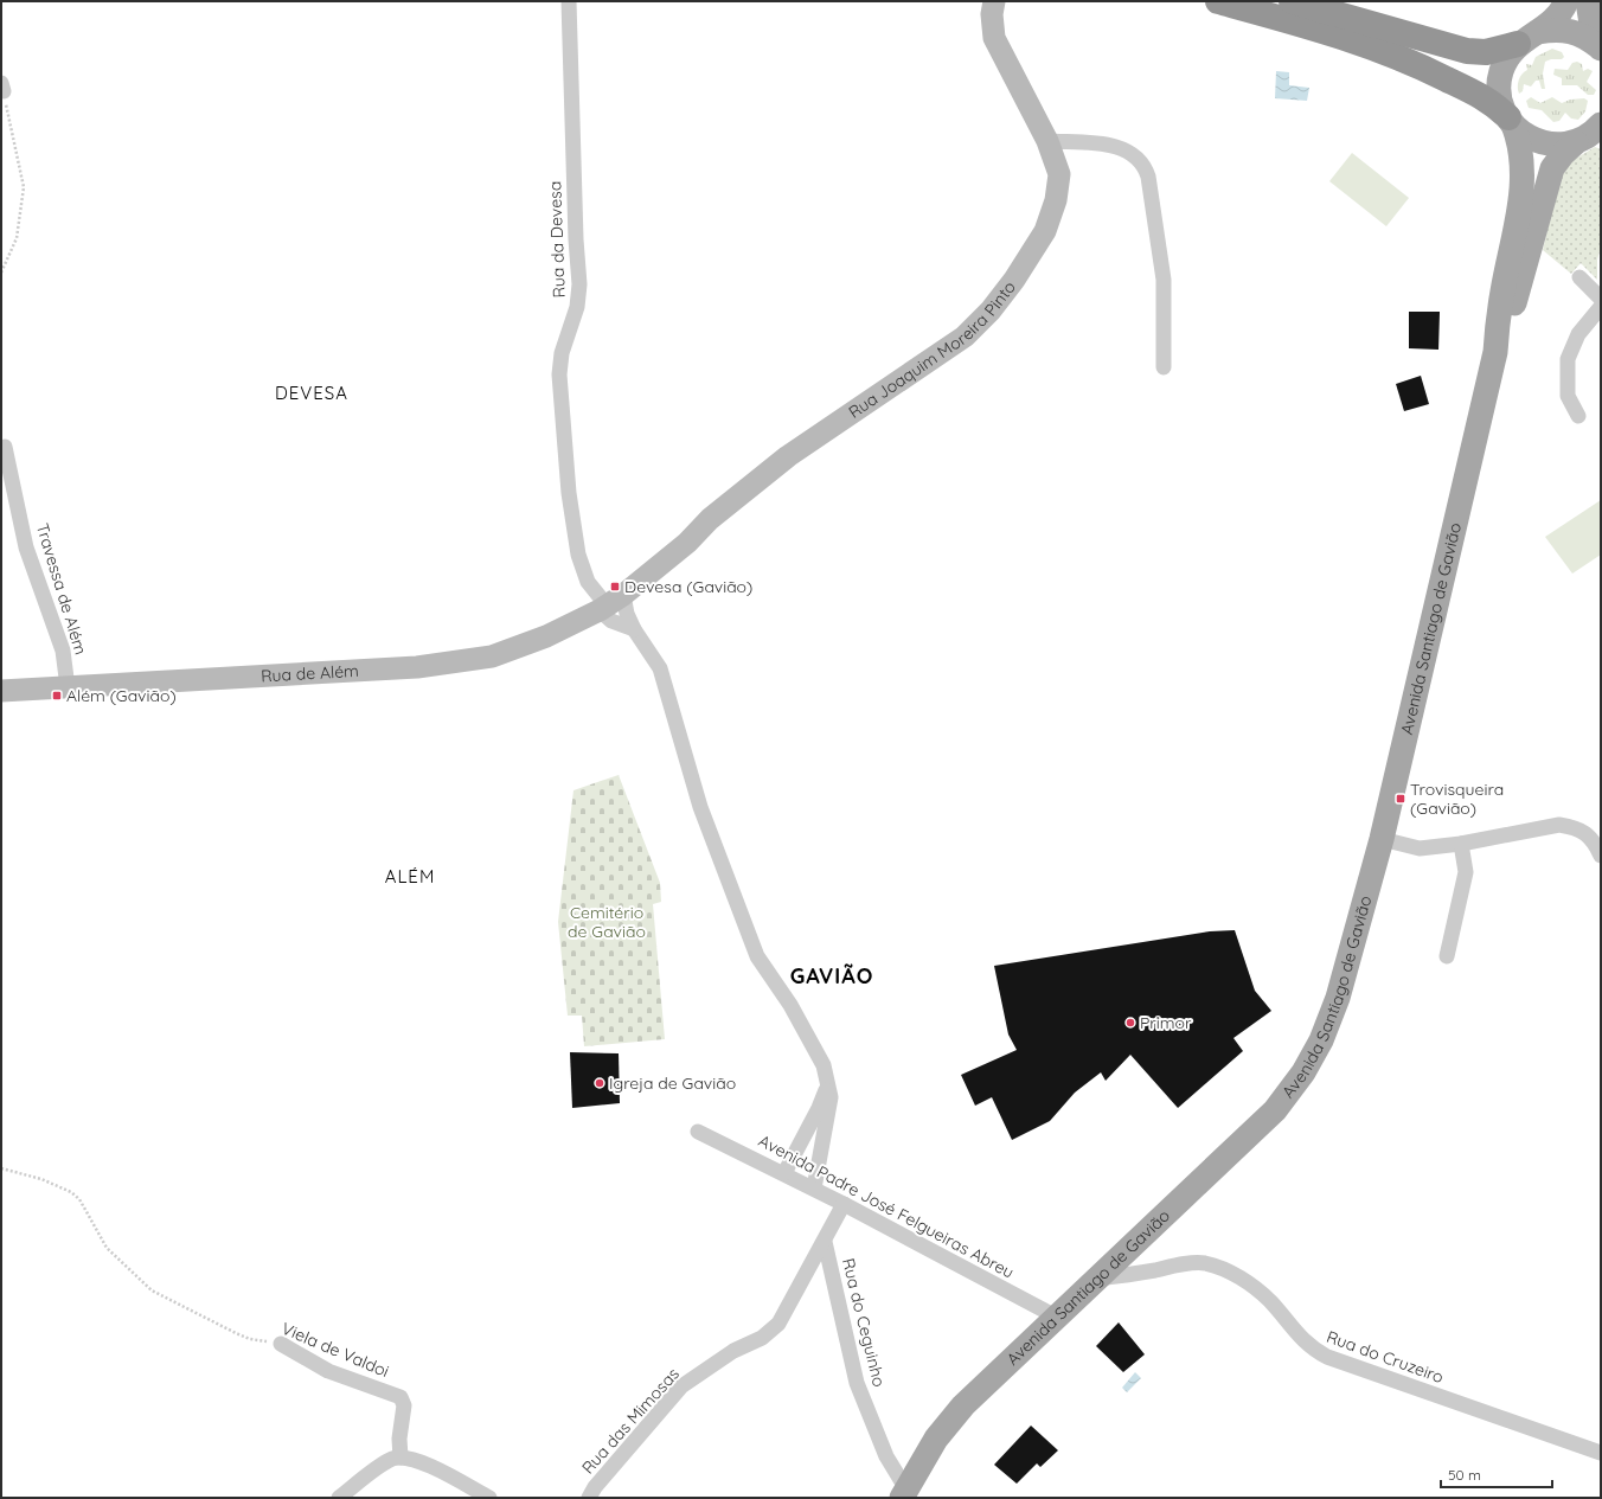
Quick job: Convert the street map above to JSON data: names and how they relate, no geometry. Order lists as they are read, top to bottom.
{
  "streets": {
    "main road": ["Avenida Santiago de Gavião"],
    "street": [
      "Rua da Devesa",
      "Rua Joaquim Moreira Pinto",
      "Travessa de Além",
      "Rua de Além",
      "Avenida Padre José Felgueiras Abreu",
      "Rua do Ceguinho",
      "Viela de Valdoi",
      "Rua do Cruzeiro",
      "Rua das Mimosas"
    ]
  },
  "crossings": [
    ["Rua da Devesa", "Rua Joaquim Moreira Pinto"],
    ["Rua da Devesa", "Rua de Além"],
    ["Rua Joaquim Moreira Pinto", "Rua de Além"],
    ["Travessa de Além", "Rua de Além"],
    ["Avenida Santiago de Gavião", "Avenida Padre José Felgueiras Abreu"],
    ["Avenida Santiago de Gavião", "Rua do Ceguinho"],
    ["Avenida Santiago de Gavião", "Rua do Cruzeiro"],
    ["Avenida Padre José Felgueiras Abreu", "Rua das Mimosas"],
    ["Rua do Ceguinho", "Rua das Mimosas"]
  ],
  "districts": ["DEVESA", "ALÉM", "GAVIÃO"],
  "parks": ["Cemitério de Gavião"],
  "places": {
    "transit": ["Devesa (Gavião)", "Além (Gavião)", "Trovisqueira (Gavião)"],
    "other": ["Primor", "Igreja de Gavião"]
  },
  "scale_bar": "50 m"
}
